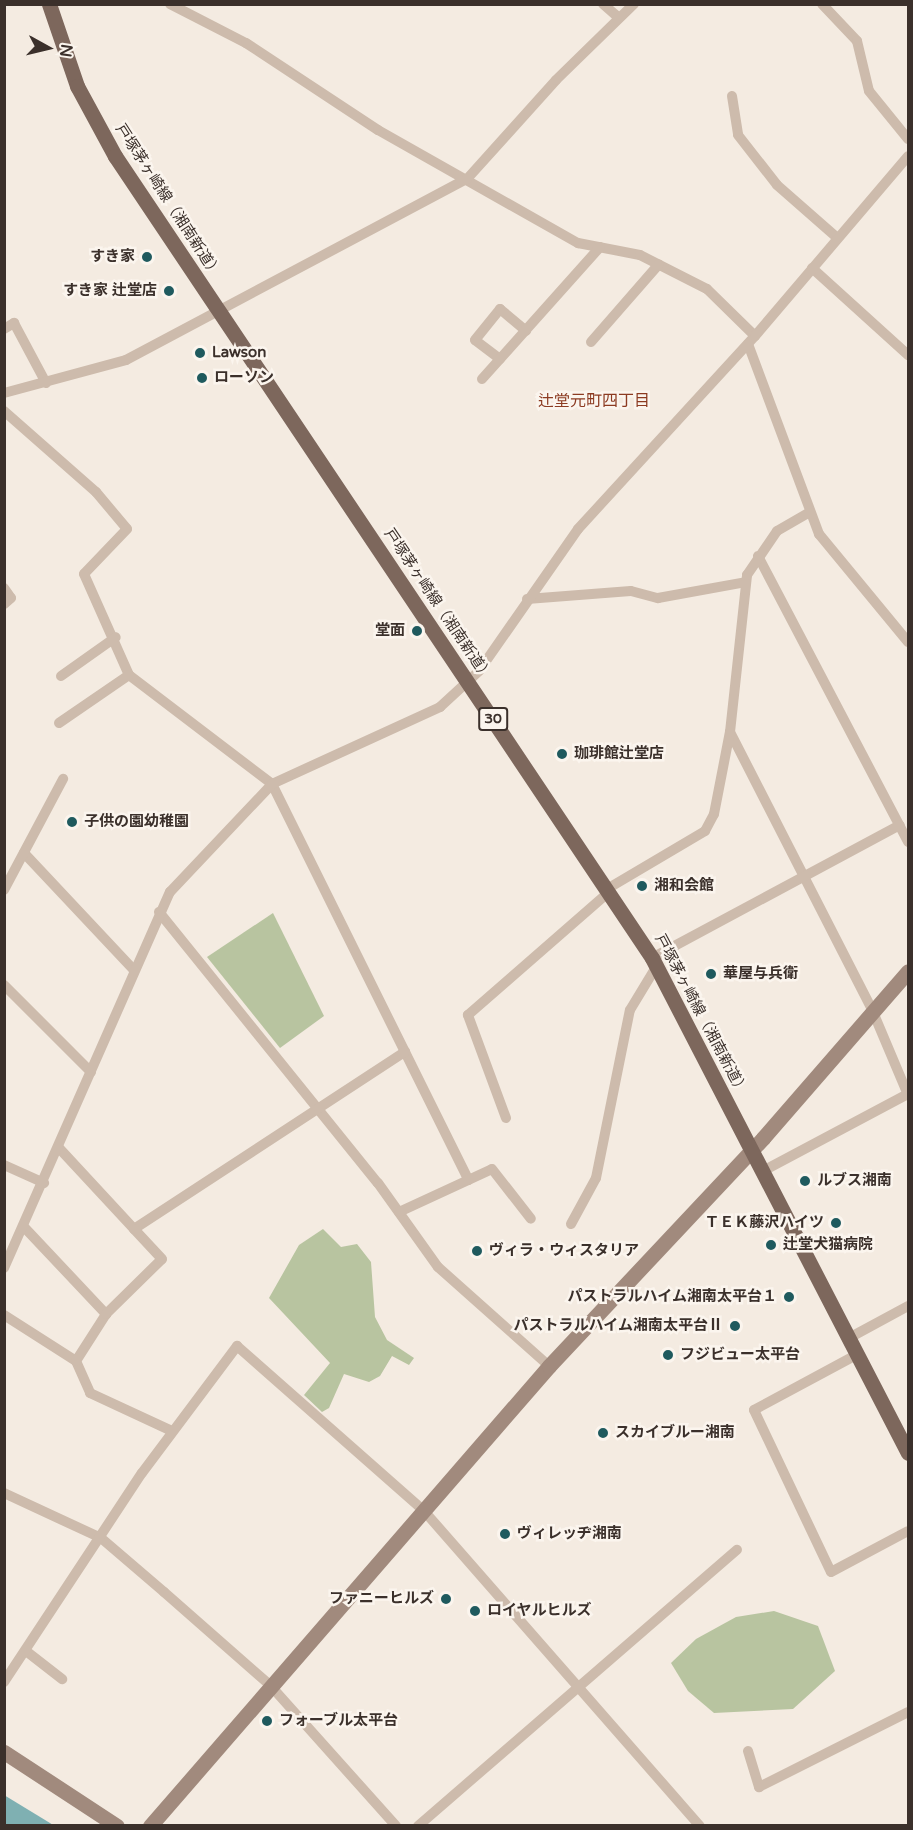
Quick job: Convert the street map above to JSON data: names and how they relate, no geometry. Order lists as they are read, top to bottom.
{
  "streets": {
    "main road": ["戸塚茅ヶ崎線（湘南新道）", "30"]
  },
  "districts": ["辻堂元町四丁目"],
  "places": [
    "すき家",
    "すき家 辻堂店",
    "Lawson",
    "ローソン",
    "堂面",
    "珈琲館辻堂店",
    "子供の園幼稚園",
    "湘和会館",
    "華屋与兵衛",
    "ルブス湘南",
    "ＴＥＫ藤沢ハイツ",
    "辻堂犬猫病院",
    "ヴィラ・ウィスタリア",
    "パストラルハイム湘南太平台１",
    "パストラルハイム湘南太平台Ⅱ",
    "フジビュー太平台",
    "スカイブルー湘南",
    "ヴィレッヂ湘南",
    "ファニーヒルズ",
    "ロイヤルヒルズ",
    "フォーブル太平台"
  ],
  "north": "right"
}
